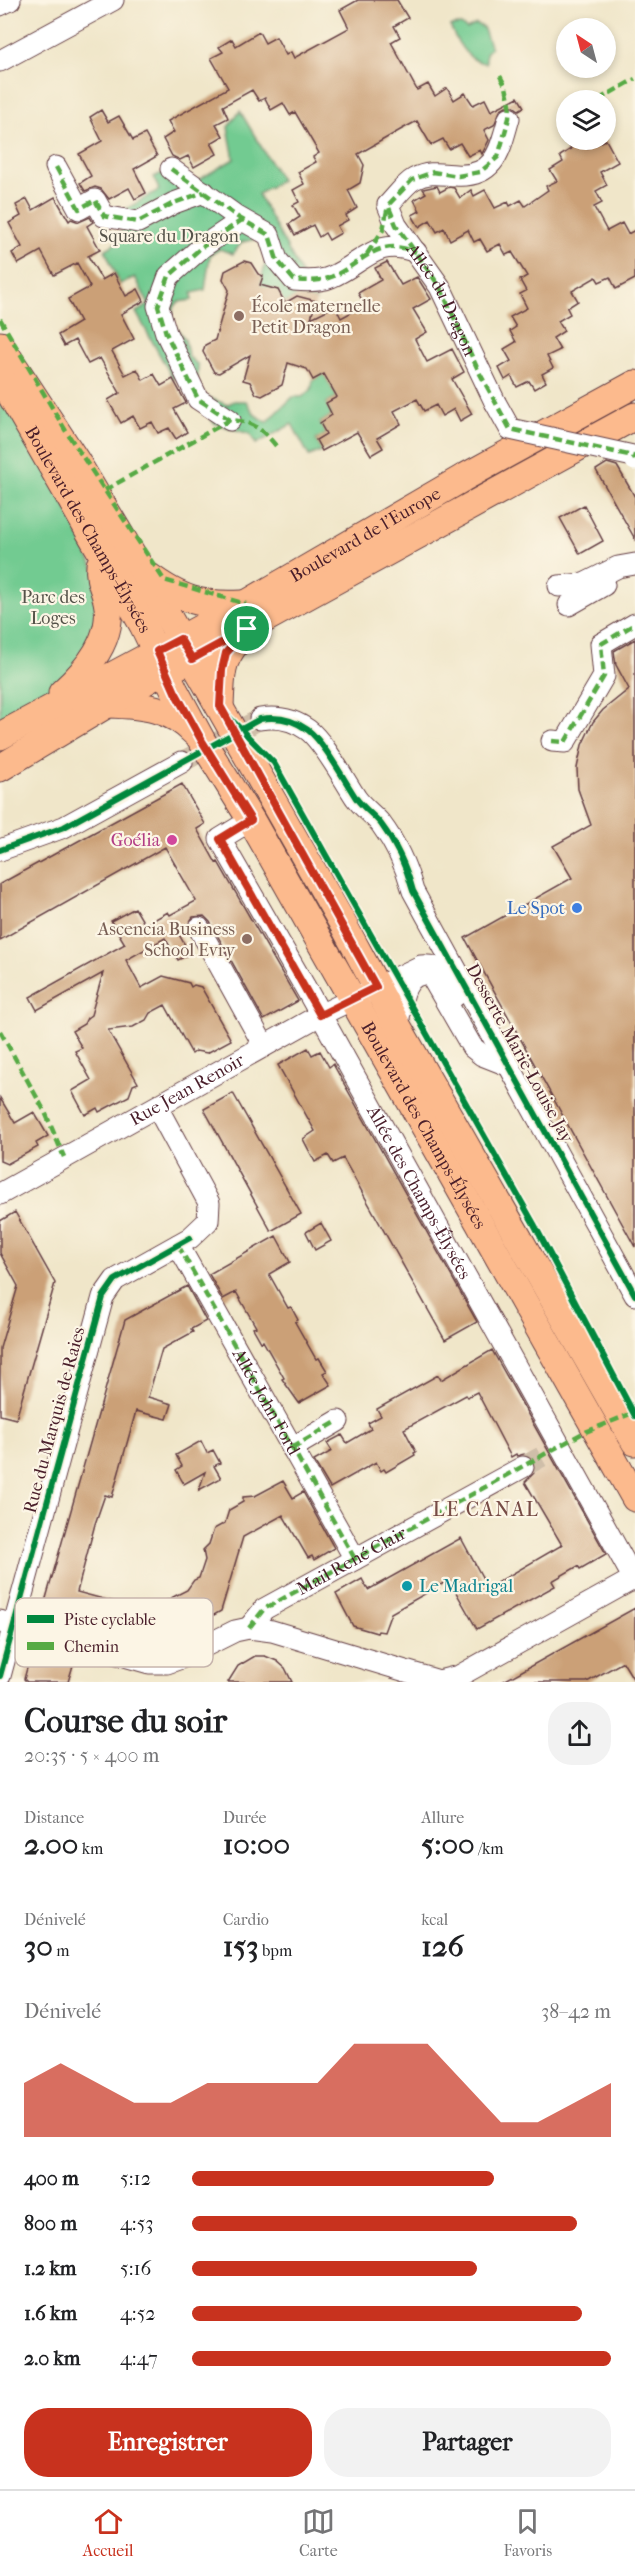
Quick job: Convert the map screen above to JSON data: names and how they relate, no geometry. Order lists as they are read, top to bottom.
{
  "streets": {
    "main road": ["Boulevard des Champs-Élysées", "Boulevard de l'Europe"],
    "street": [
      "Allée du Dragon",
      "Desserte Marie-Louise Jay",
      "Rue Jean Renoir",
      "Allée des Champs-Élysées",
      "Allée John Ford",
      "Rue du Marquis de Raies",
      "Mail René Clair"
    ]
  },
  "crossings": [
    ["Boulevard des Champs-Élysées", "Boulevard de l'Europe"],
    ["Boulevard des Champs-Élysées", "Rue Jean Renoir"],
    ["Boulevard des Champs-Élysées", "Allée des Champs-Élysées"],
    ["Rue Jean Renoir", "Allée des Champs-Élysées"],
    ["Allée John Ford", "Rue du Marquis de Raies"],
    ["Allée John Ford", "Mail René Clair"]
  ],
  "districts": ["LE CANAL"],
  "parks": ["Square du Dragon", "Parc des Loges"],
  "places": [
    "École maternelle Petit Dragon",
    "Goélia",
    "Le Spot",
    "Ascencia Business School Evry",
    "Le Madrigal"
  ],
  "legend": ["Piste cyclable", "Chemin"],
  "north": "top left",
  "page": {
    "heading": ["Course du soir", "20:35 · 5 × 400 m"],
    "stats": [
      ["Distance", "2.00 km"],
      ["Durée", "10:00"],
      ["Allure", "5:00 /km"],
      ["Dénivelé", "30 m"],
      ["Cardio", "153 bpm"],
      ["kcal", "126"]
    ],
    "chart": ["Dénivelé", "38–42 m"],
    "list": [
      {
        "name": "400 m",
        "note": "5:12"
      },
      {
        "name": "800 m",
        "note": "4:53"
      },
      {
        "name": "1.2 km",
        "note": "5:16"
      },
      {
        "name": "1.6 km",
        "note": "4:52"
      },
      {
        "name": "2.0 km",
        "note": "4:47"
      }
    ],
    "buttons": ["Enregistrer", "Partager"],
    "tabs": ["Accueil", "Carte", "Favoris"]
  }
}
